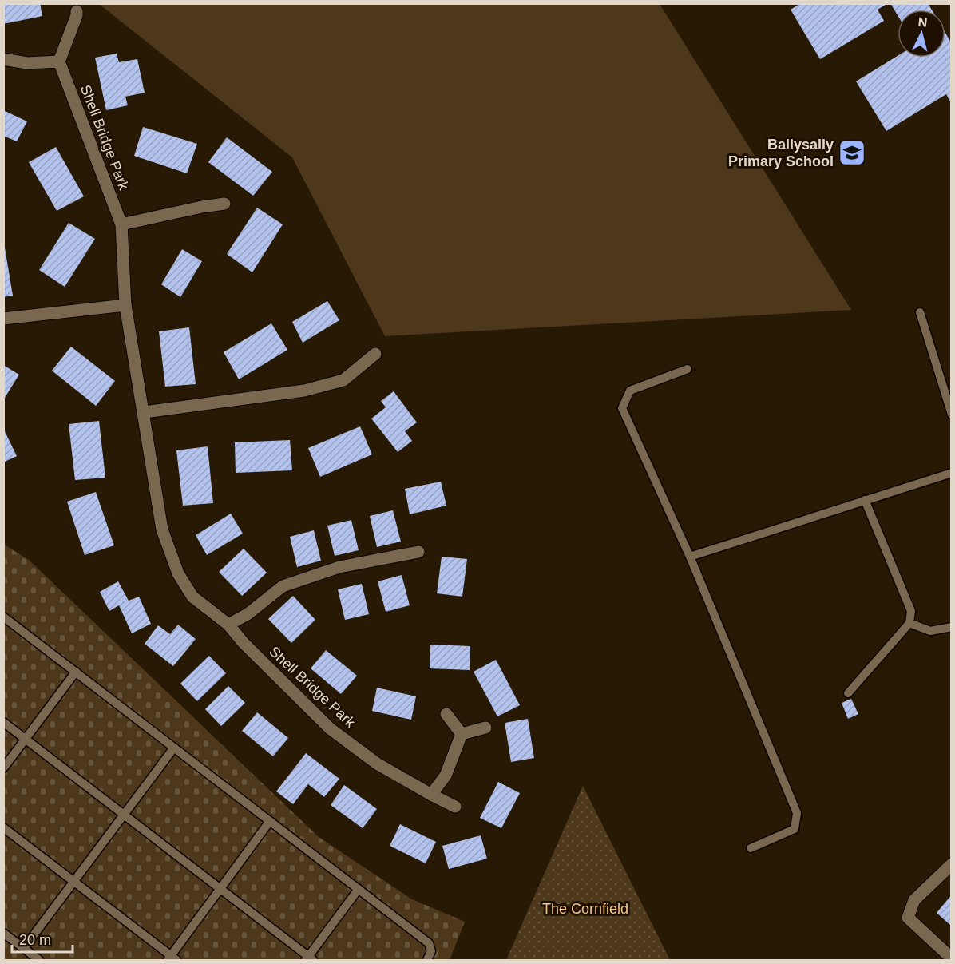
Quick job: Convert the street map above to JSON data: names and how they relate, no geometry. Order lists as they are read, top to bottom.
{
  "streets": {
    "street": ["Shell Bridge Park"]
  },
  "parks": ["The Cornfield"],
  "places": {
    "school or university": ["Ballysally Primary School"]
  },
  "scale_bar": "20 m",
  "north": "top"
}
